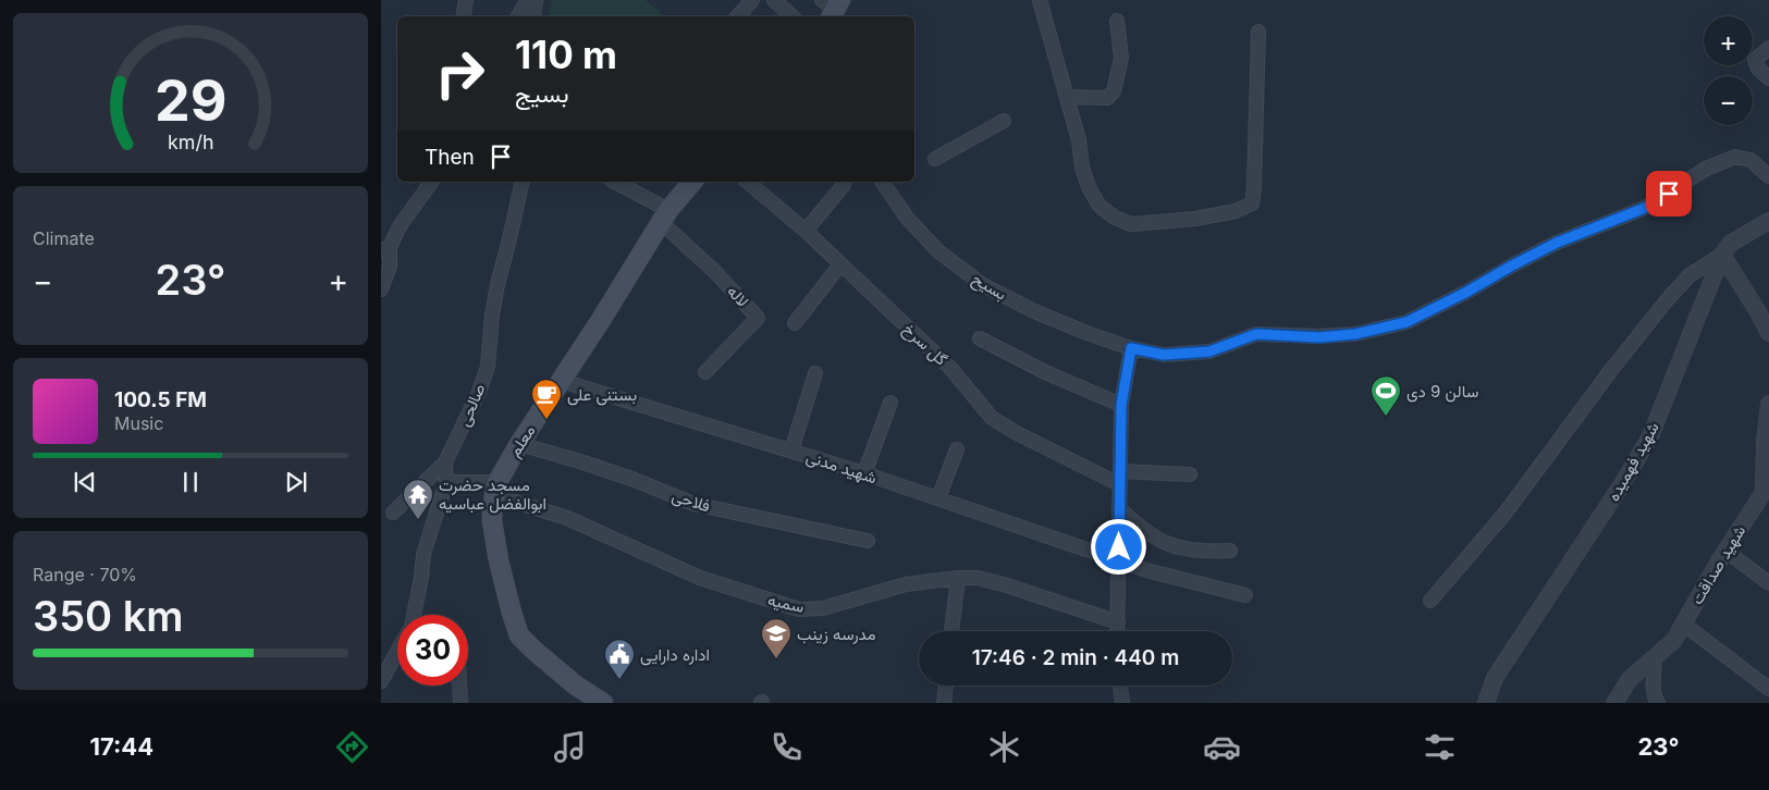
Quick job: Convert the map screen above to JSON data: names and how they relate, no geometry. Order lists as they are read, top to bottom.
{
  "streets": {
    "main road": ["معلم"],
    "street": [
      "بسیح",
      "لاله",
      "گل سرخ",
      "صالحی",
      "شهید فهمیده",
      "شهید مدنی",
      "فلاحی",
      "شهید صداقت",
      "سمیه"
    ]
  },
  "crossings": [
    ["لاله", "معلم"],
    ["صالحی", "سمیه"],
    ["معلم", "شهید مدنی"],
    ["معلم", "فلاحی"],
    ["معلم", "سمیه"]
  ],
  "places": {
    "sports": ["سالن 9 دی"],
    "cafe": ["بستنی علی"],
    "temple": ["مسجد حضرت ابوالفضل عباسیه"],
    "school or university": ["مدرسه زینب"],
    "public building": ["اداره دارایی"]
  },
  "page": {
    "map_buttons": ["+", "−"],
    "turn": ["110 m", "بسیج"],
    "then": "Then",
    "tile": [
      "Climate",
      ["Range · 70%", "350 km"]
    ],
    "heat": ["−", "23°", "+"],
    "song": ["100.5 FM", "Music"],
    "limit": "30",
    "trip": "17:46 · 2 min · 440 m",
    "tabs": ["17:44", "23°"],
    "gauge": ["29", "km/h"]
  }
}
